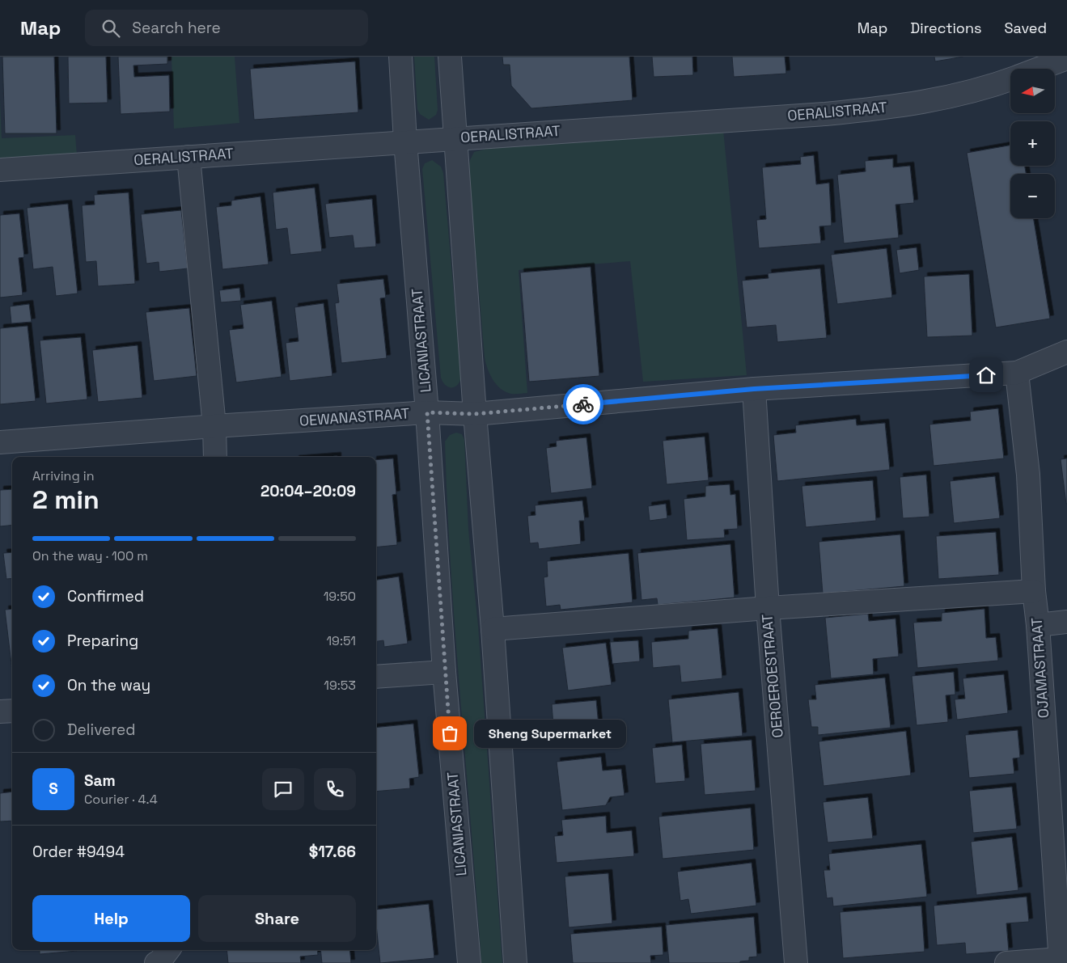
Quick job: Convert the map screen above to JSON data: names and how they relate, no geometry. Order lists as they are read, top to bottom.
{
  "streets": {
    "street": [
      "OERALISTRAAT",
      "LICANIASTRAAT",
      "OEWANASTRAAT",
      "OJAMASTRAAT",
      "OEROEROESTRAAT"
    ]
  },
  "crossings": [
    ["OERALISTRAAT", "LICANIASTRAAT"],
    ["LICANIASTRAAT", "OEWANASTRAAT"],
    ["OEWANASTRAAT", "OJAMASTRAAT"],
    ["OEWANASTRAAT", "OEROEROESTRAAT"]
  ],
  "places": ["Sheng Supermarket"],
  "north": "left",
  "page": {
    "header": "Map",
    "search": "Search here",
    "nav": ["Map", "Directions", "Saved"],
    "map_buttons": ["+", "−"],
    "heading": ["2 min", "Arriving in", "20:04–20:09"],
    "panel": [
      "Sam",
      "Courier · 4.4",
      "Order #9494",
      "$17.66"
    ],
    "bar": "On the way · 100 m",
    "list": [
      ["Confirmed", "19:50"],
      ["Preparing", "19:51"],
      ["On the way", "19:53"],
      "Delivered"
    ],
    "bubble": "Sheng Supermarket",
    "round": "S",
    "buttons": ["Help", "Share"]
  }
}
